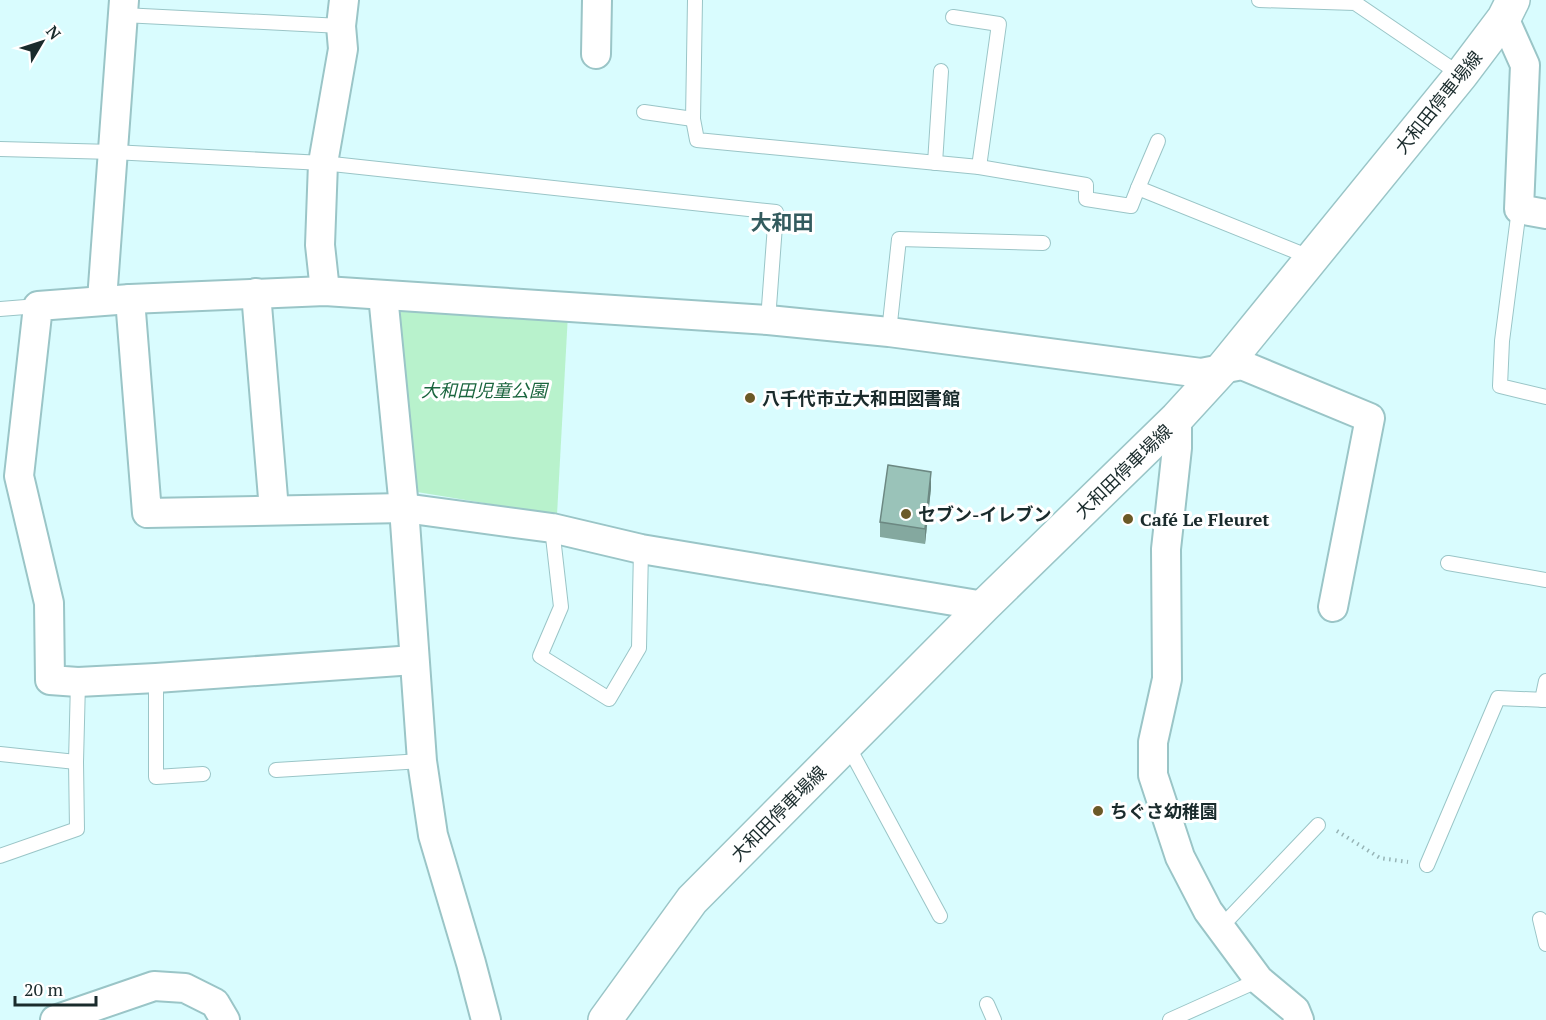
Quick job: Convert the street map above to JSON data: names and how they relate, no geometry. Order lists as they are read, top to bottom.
{
  "streets": {
    "main road": ["大和田停車場線"]
  },
  "districts": ["大和田"],
  "parks": ["大和田児童公園"],
  "places": [
    "八千代市立大和田図書館",
    "セブン-イレブン",
    "Café Le Fleuret",
    "ちぐさ幼稚園"
  ],
  "scale_bar": "20 m",
  "north": "top right"
}
